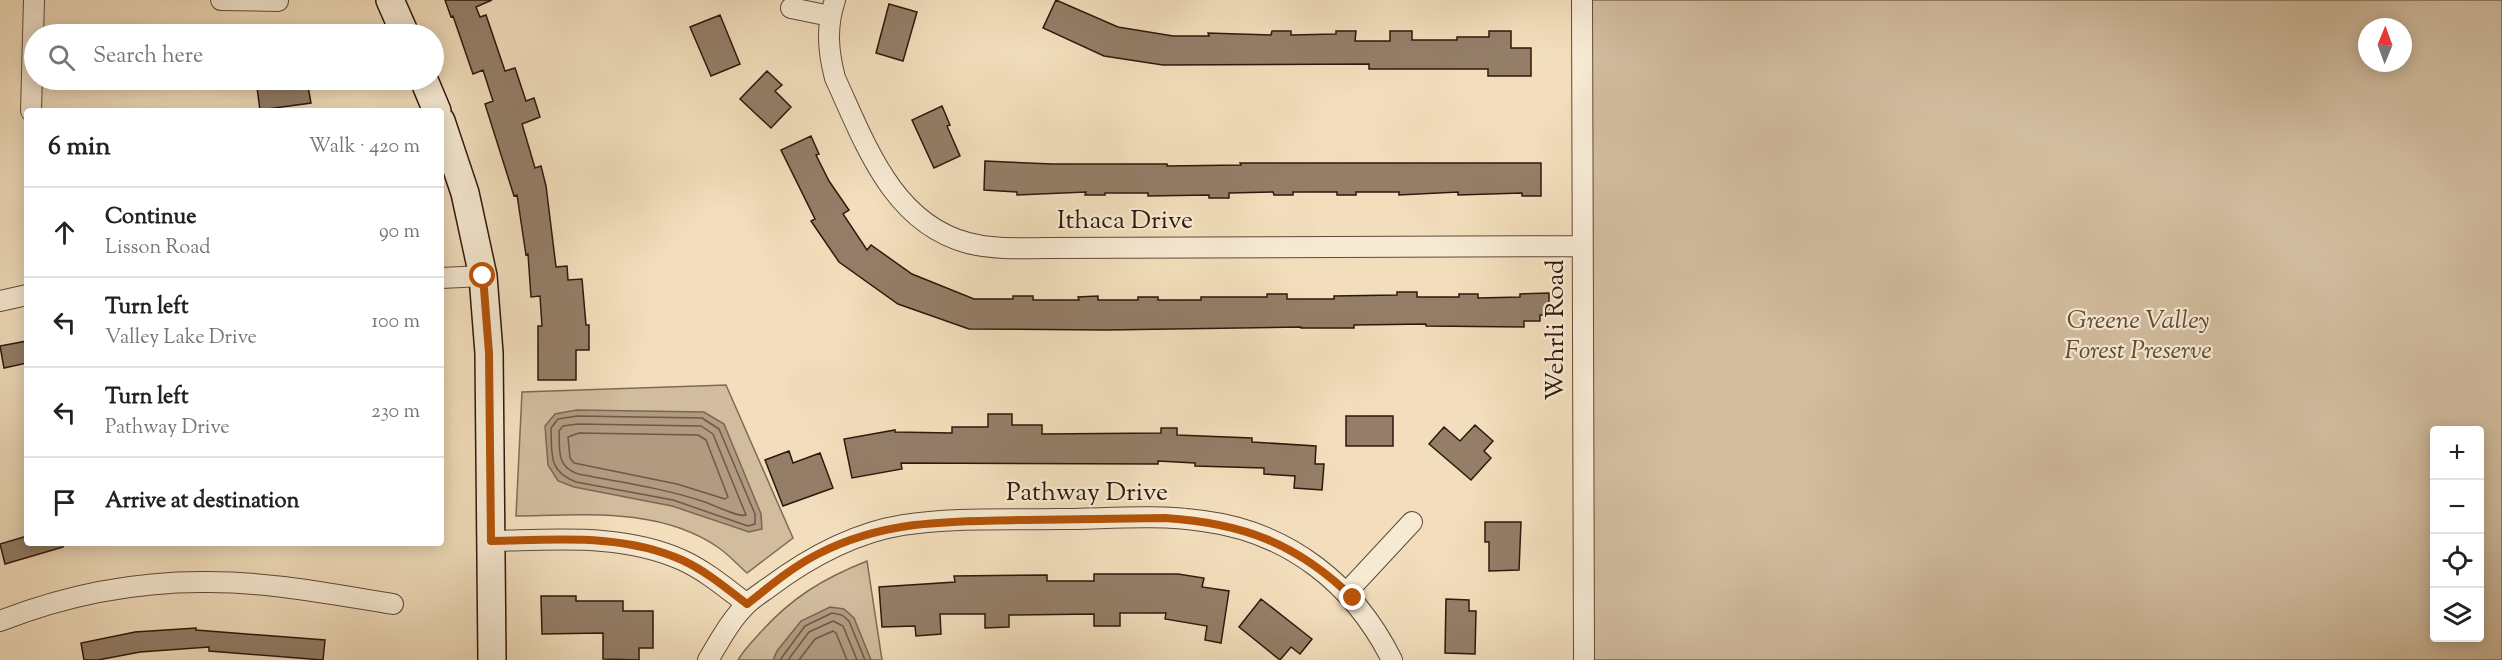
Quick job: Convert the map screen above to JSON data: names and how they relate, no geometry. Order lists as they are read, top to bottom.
{
  "streets": {
    "street": ["Ithaca Drive", "Wehrli Road", "Pathway Drive"]
  },
  "crossings": [
    ["Ithaca Drive", "Wehrli Road"]
  ],
  "parks": ["Greene Valley Forest Preserve"],
  "north": "top",
  "page": {
    "search": "Search here",
    "heading": ["6 min", "Walk · 420 m"],
    "list": [
      ["Continue", "Lisson Road", "90 m"],
      ["Turn left", "Valley Lake Drive", "100 m"],
      ["Turn left", "Pathway Drive", "230 m"],
      "Arrive at destination"
    ],
    "map_buttons": ["+", "−"]
  }
}
